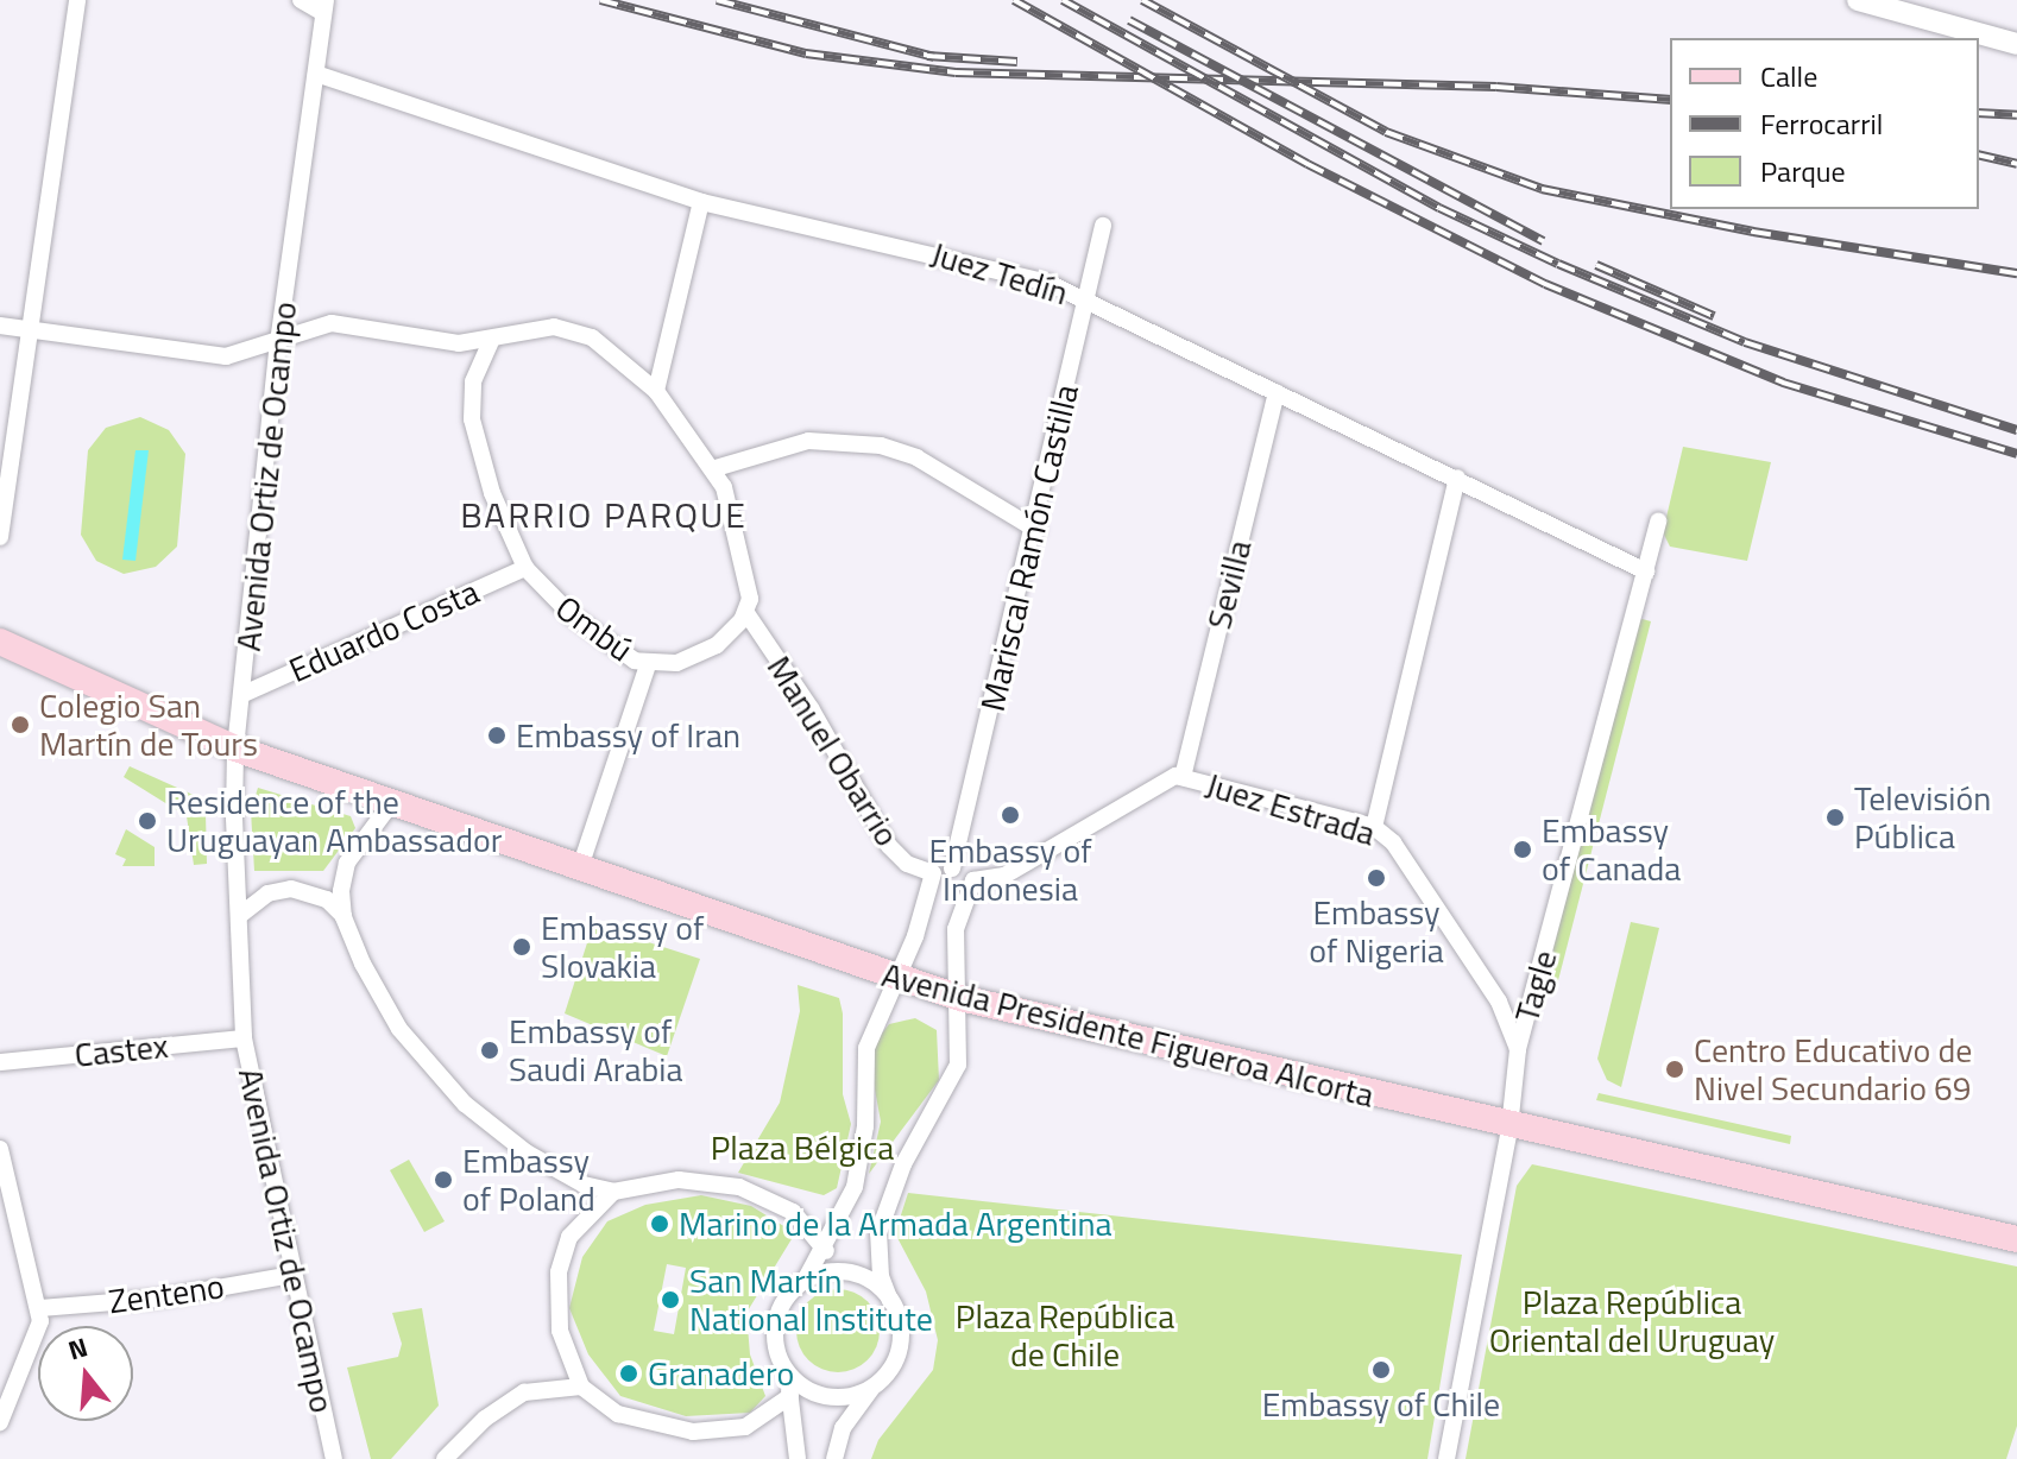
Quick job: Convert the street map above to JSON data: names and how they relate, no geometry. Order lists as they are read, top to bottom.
{
  "streets": {
    "main road": ["Avenida Presidente Figueroa Alcorta"],
    "street": [
      "Juez Tedín",
      "Avenida Ortiz de Ocampo",
      "Mariscal Ramón Castilla",
      "Sevilla",
      "Ombú",
      "Eduardo Costa",
      "Manuel Obarrio",
      "Juez Estrada",
      "Tagle",
      "Castex",
      "Zenteno"
    ]
  },
  "crossings": [
    ["Juez Tedín", "Avenida Ortiz de Ocampo"],
    ["Juez Tedín", "Mariscal Ramón Castilla"],
    ["Juez Tedín", "Sevilla"],
    ["Juez Tedín", "Tagle"],
    ["Avenida Ortiz de Ocampo", "Eduardo Costa"],
    ["Avenida Ortiz de Ocampo", "Avenida Presidente Figueroa Alcorta"],
    ["Avenida Ortiz de Ocampo", "Castex"],
    ["Avenida Ortiz de Ocampo", "Zenteno"],
    ["Sevilla", "Juez Estrada"],
    ["Ombú", "Eduardo Costa"],
    ["Ombú", "Manuel Obarrio"],
    ["Eduardo Costa", "Manuel Obarrio"],
    ["Juez Estrada", "Tagle"],
    ["Tagle", "Avenida Presidente Figueroa Alcorta"]
  ],
  "districts": ["BARRIO PARQUE"],
  "parks": ["Plaza Bélgica", "Plaza República Oriental del Uruguay", "Plaza República de Chile"],
  "places": [
    "Colegio San Martín de Tours",
    "Embassy of Iran",
    "Embassy of Indonesia",
    "Televisión Pública",
    "Residence of the Uruguayan Ambassador",
    "Embassy of Canada",
    "Embassy of Nigeria",
    "Embassy of Slovakia",
    "Embassy of Saudi Arabia",
    "Centro Educativo de Nivel Secundario 69",
    "Embassy of Poland",
    "Marino de la Armada Argentina",
    "San Martín National Institute",
    "Embassy of Chile",
    "Granadero"
  ],
  "legend": ["Calle", "Ferrocarril", "Parque"],
  "north": "top"
}
